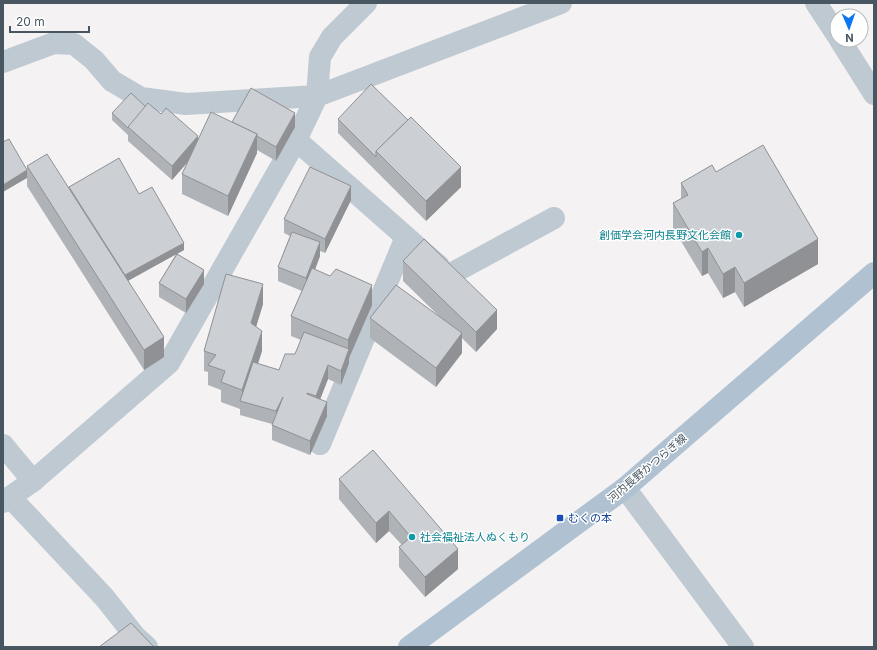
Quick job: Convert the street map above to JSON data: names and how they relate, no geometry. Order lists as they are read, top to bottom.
{
  "streets": {
    "main road": ["河内長野かつらぎ線"]
  },
  "places": {
    "other": ["創価学会河内長野文化会館", "社会福祉法人ぬくもり"],
    "transit": ["むくの本"]
  },
  "scale_bar": "20 m",
  "north": "bottom"
}
